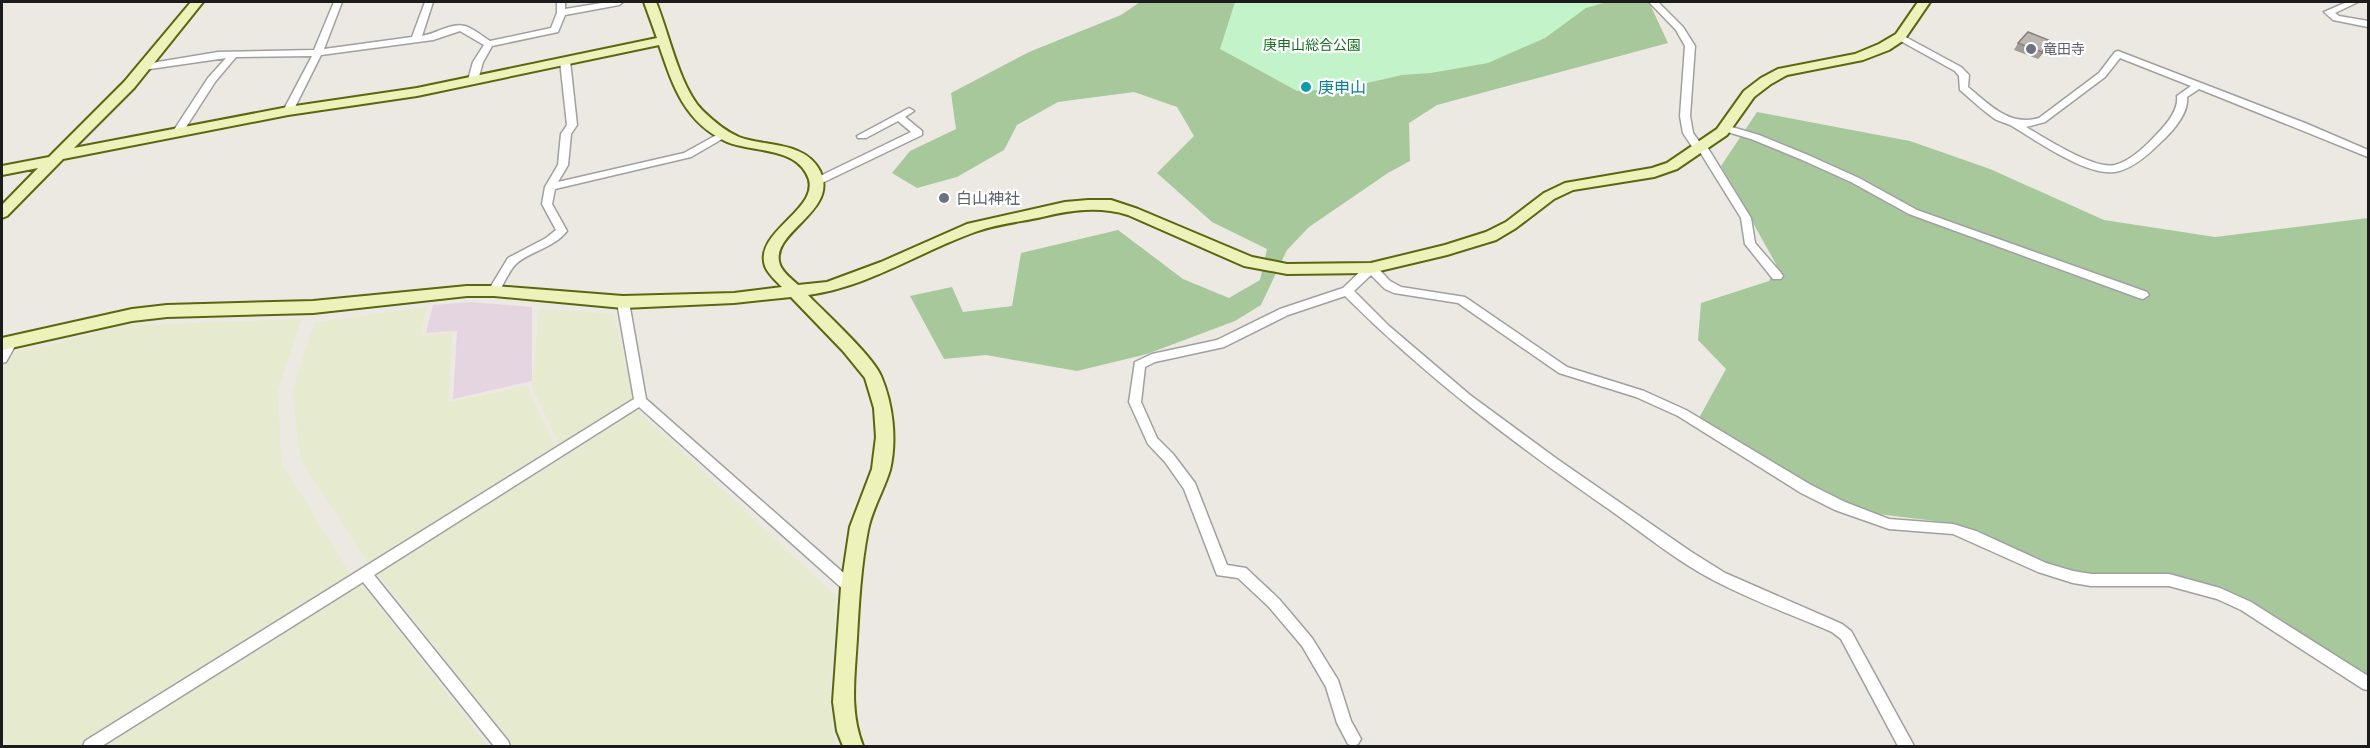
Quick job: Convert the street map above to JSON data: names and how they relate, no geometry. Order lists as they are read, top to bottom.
{
  "parks": ["庚申山総合公園"],
  "places": ["竜田寺", "庚申山", "白山神社"]
}
